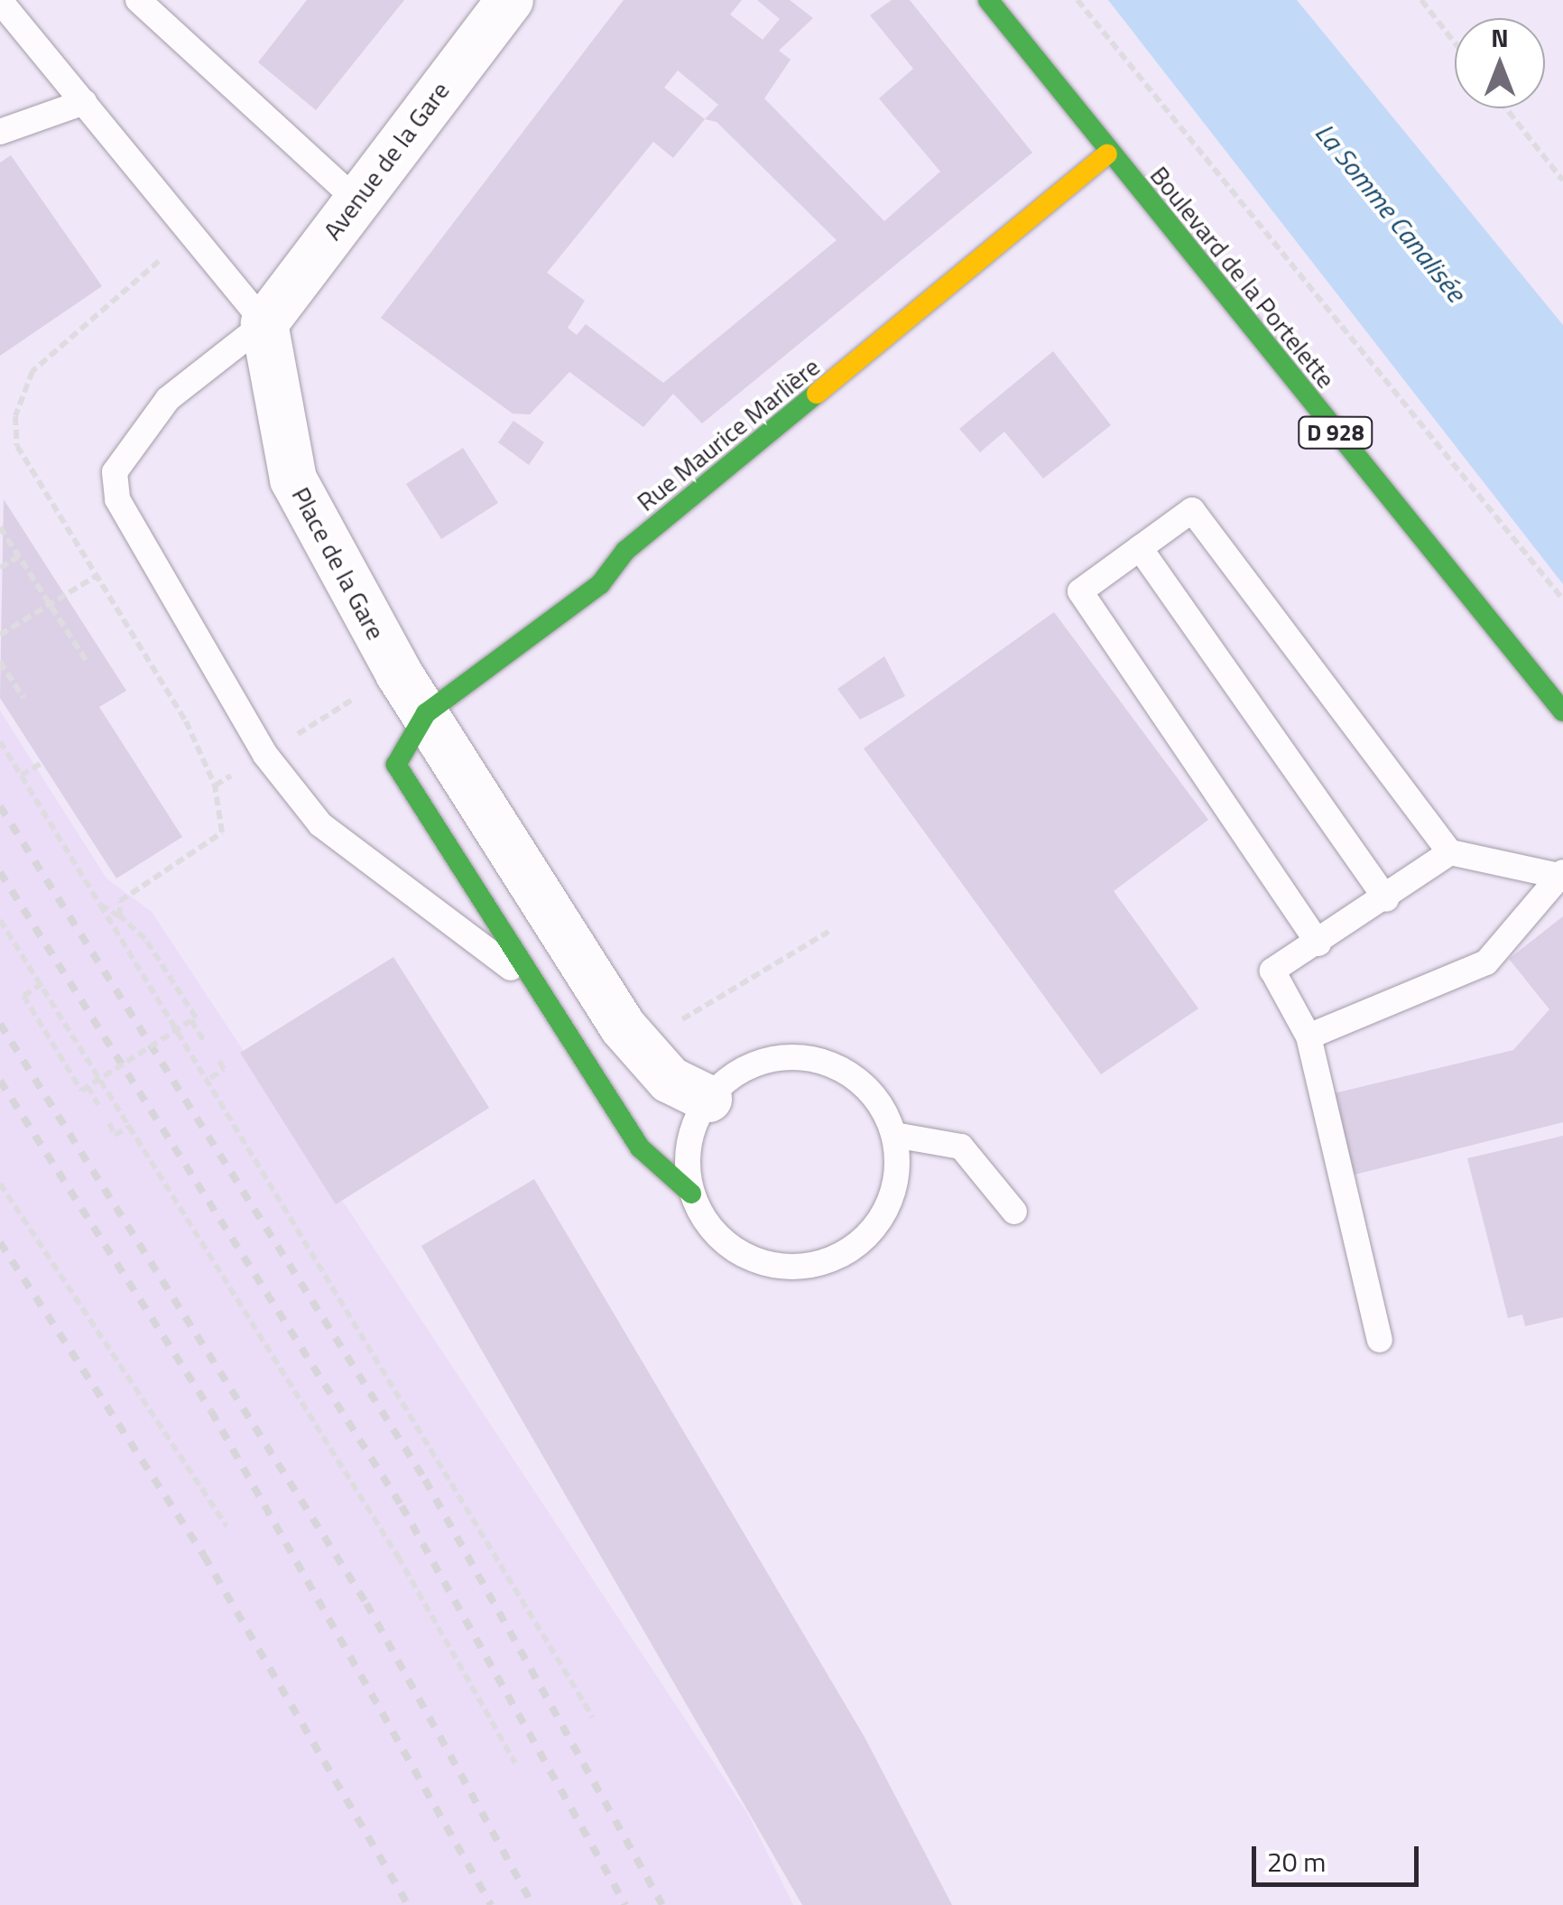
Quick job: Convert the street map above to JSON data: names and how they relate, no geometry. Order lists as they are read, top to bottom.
{
  "streets": {
    "street": [
      "Avenue de la Gare",
      "Boulevard de la Portelette",
      "D 928",
      "Rue Maurice Marlière",
      "Place de la Gare"
    ]
  },
  "crossings": [
    ["Avenue de la Gare", "Place de la Gare"],
    ["Boulevard de la Portelette", "Rue Maurice Marlière"],
    ["Rue Maurice Marlière", "Place de la Gare"]
  ],
  "water": ["La Somme Canalisée"],
  "scale_bar": "20 m",
  "north": "top"
}
